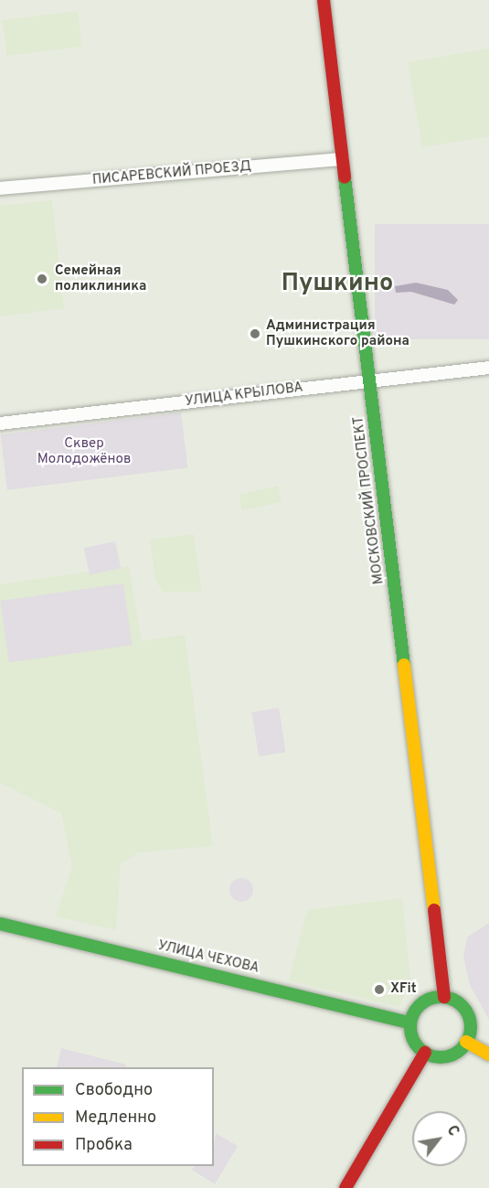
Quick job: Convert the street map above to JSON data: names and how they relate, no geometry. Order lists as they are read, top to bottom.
{
  "streets": {
    "main road": ["МОСКОВСКИЙ ПРОСПЕКТ", "УЛИЦА ЧЕХОВА"],
    "street": ["ПИСАРЕВСКИЙ ПРОЕЗД", "УЛИЦА КРЫЛОВА"]
  },
  "crossings": [
    ["ПИСАРЕВСКИЙ ПРОЕЗД", "МОСКОВСКИЙ ПРОСПЕКТ"],
    ["УЛИЦА КРЫЛОВА", "МОСКОВСКИЙ ПРОСПЕКТ"],
    ["МОСКОВСКИЙ ПРОСПЕКТ", "УЛИЦА ЧЕХОВА"]
  ],
  "districts": ["Пушкино"],
  "parks": ["Сквер Молодожёнов"],
  "places": ["Семейная поликлиника", "Администрация Пушкинского района", "XFit"],
  "legend": ["Свободно", "Медленно", "Пробка"],
  "north": "top right"
}
